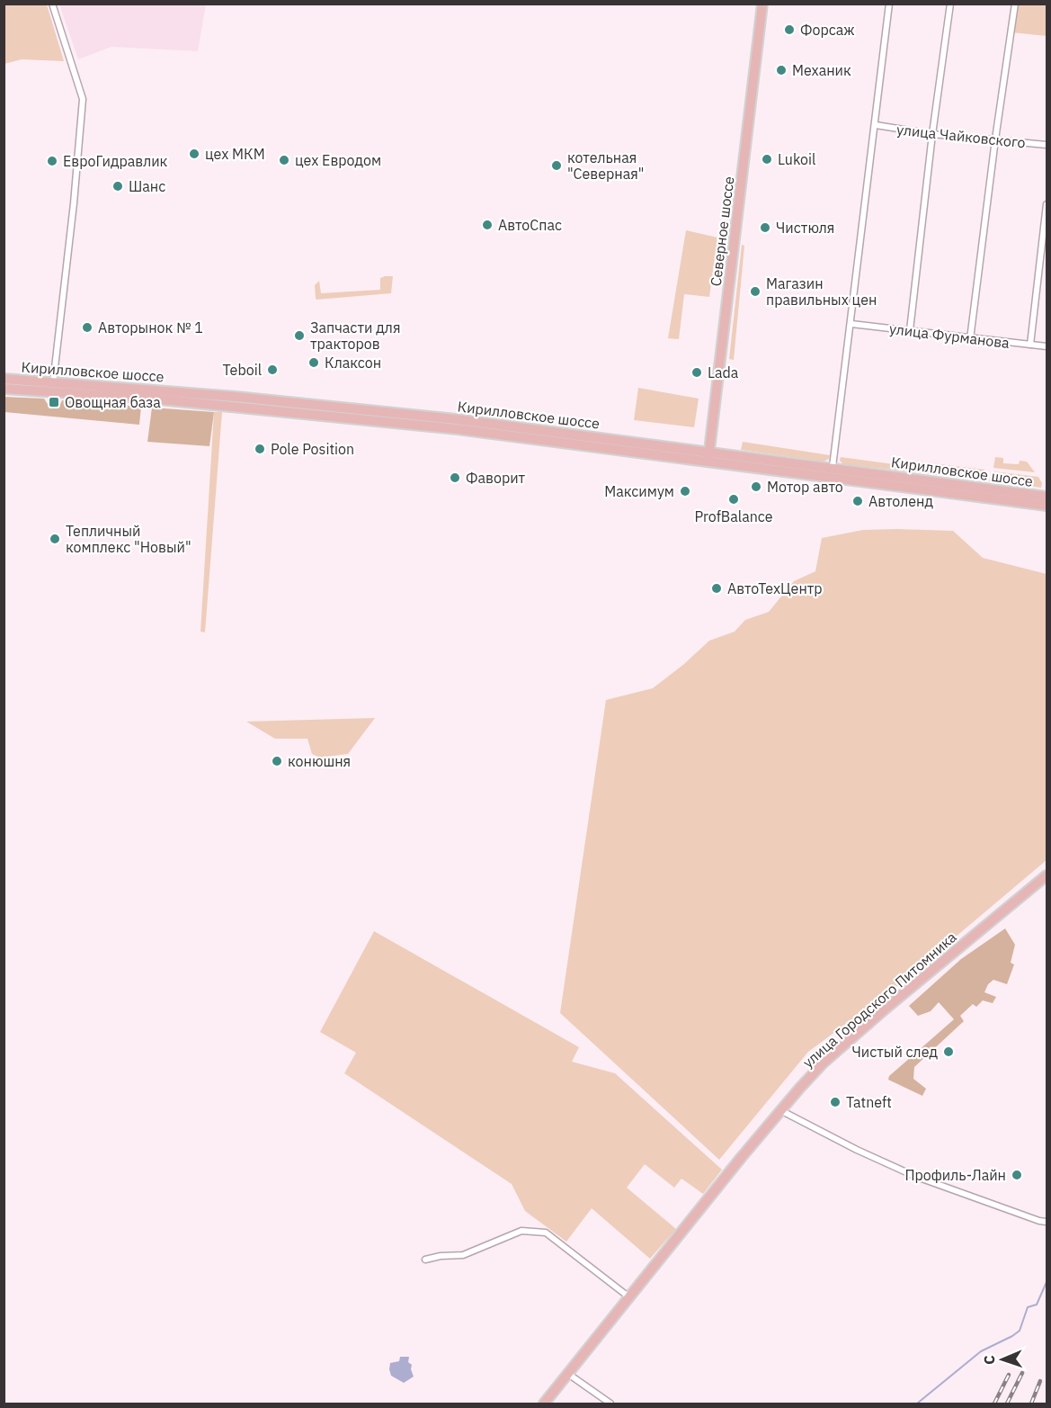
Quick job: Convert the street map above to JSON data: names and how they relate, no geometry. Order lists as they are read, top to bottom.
{
  "streets": {
    "main road": ["Северное шоссе", "Кирилловское шоссе", "улица Городского Питомника"],
    "street": ["улица Чайковского", "улица Фурманова"]
  },
  "crossings": [
    ["Северное шоссе", "Кирилловское шоссе"]
  ],
  "places": {
    "other": [
      "Форсаж",
      "Механик",
      "цех МКМ",
      "Lukoil",
      "цех Евродом",
      "ЕвроГидравлик",
      "котельная \"Северная\"",
      "Шанс",
      "АвтоСпас",
      "Чистюля",
      "Магазин правильных цен",
      "Авторынок № 1",
      "Запчасти для тракторов",
      "Клаксон",
      "Teboil",
      "Lada",
      "Pole Position",
      "Фаворит",
      "Мотор авто",
      "Максимум",
      "ProfBalance",
      "Автоленд",
      "Тепличный комплекс \"Новый\"",
      "АвтоТехЦентр",
      "конюшня",
      "Чистый след",
      "Tatneft",
      "Профиль-Лайн"
    ],
    "transit": ["Овощная база"]
  },
  "north": "left"
}
